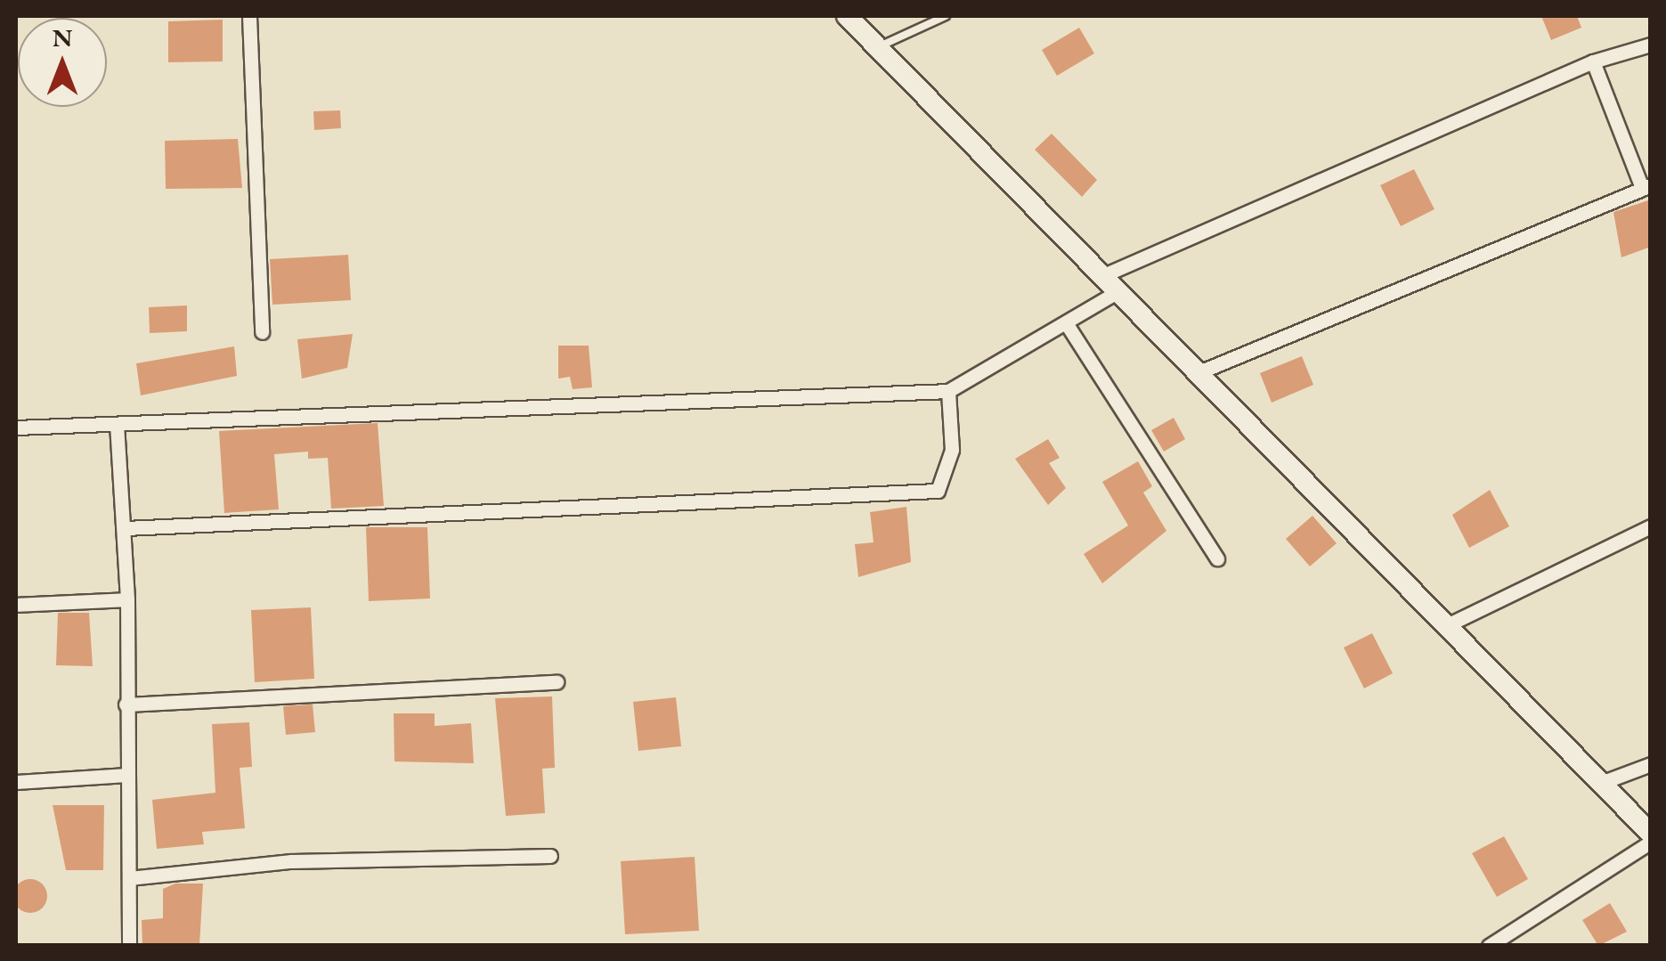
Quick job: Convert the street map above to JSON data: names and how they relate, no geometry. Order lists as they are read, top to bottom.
{
  "north": "top"
}
